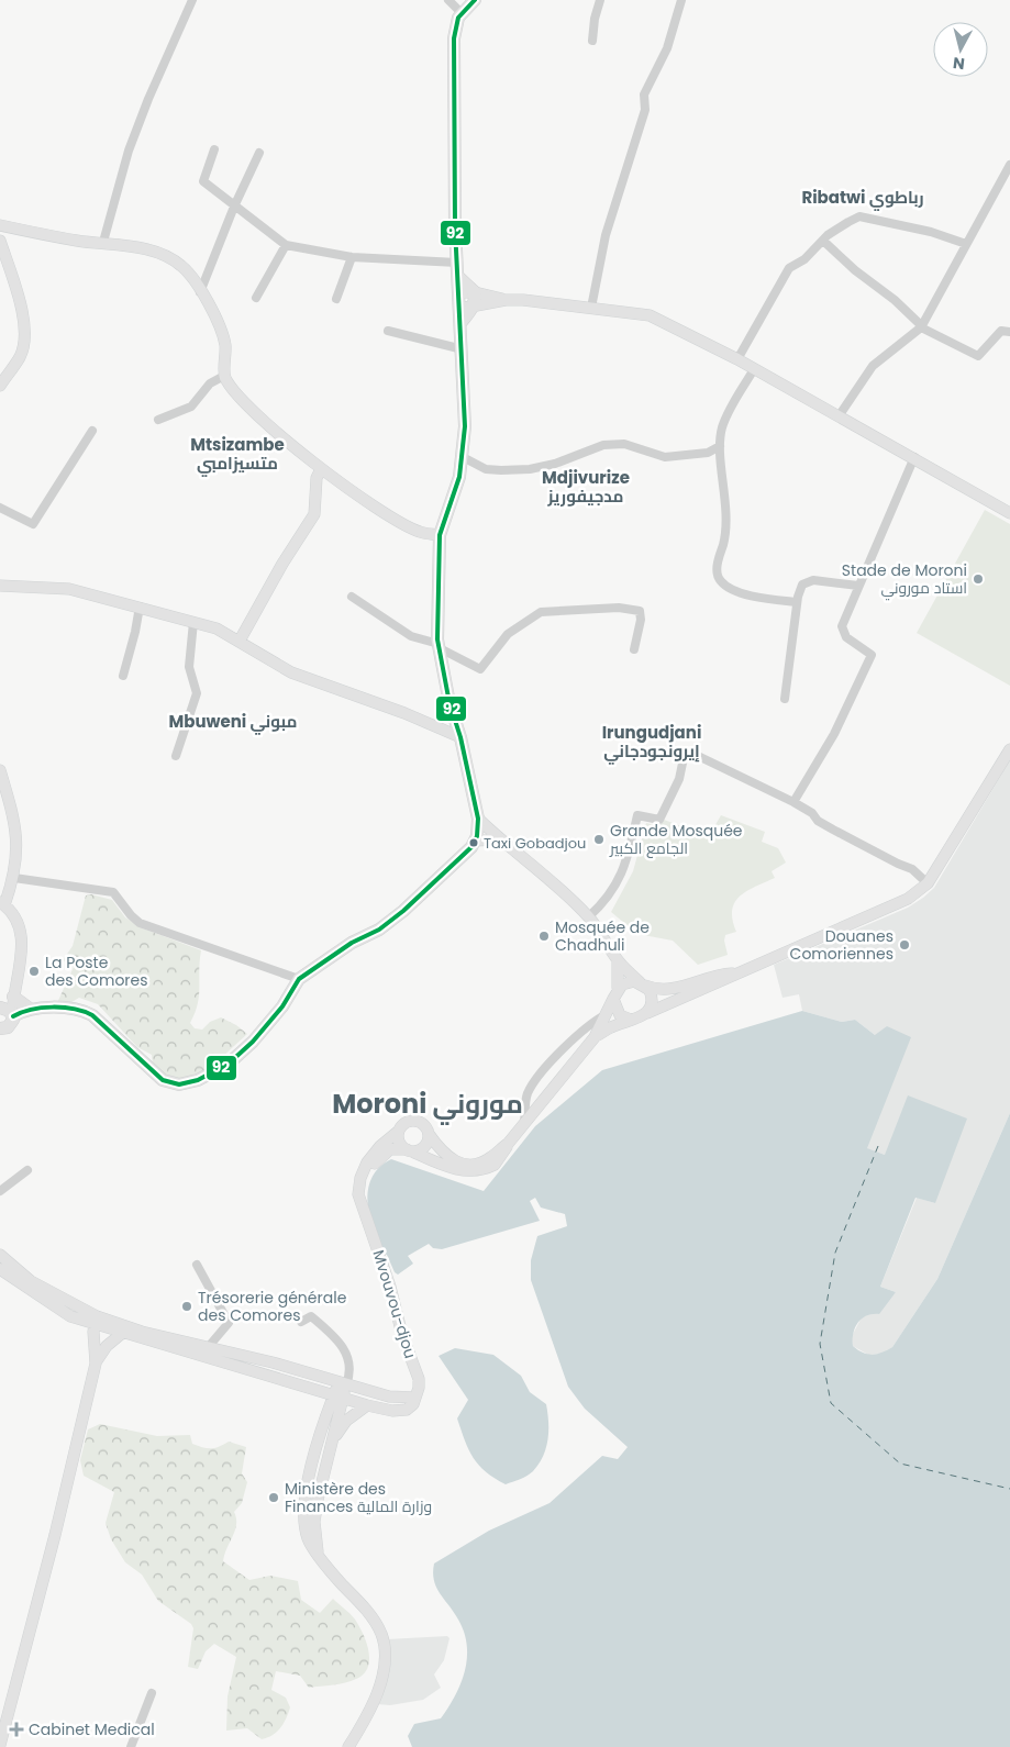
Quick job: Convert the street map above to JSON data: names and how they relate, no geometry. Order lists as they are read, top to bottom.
{
  "streets": {
    "main road": ["Mvouvou-djou"]
  },
  "districts": [
    "Ribatwi رباطوي",
    "Mtsizambe متسيزامبي",
    "Mdjivurize مدجيفوريز",
    "Mbuweni مبوني",
    "Irungudjani إيرونجودجاني",
    "Moroni موروني"
  ],
  "places": {
    "other": [
      "Stade de Moroni استاد موروني",
      "Grande Mosquée الجامع الكبير",
      "Taxi Gobadjou",
      "Mosquée de Chadhuli",
      "Douanes Comoriennes",
      "La Poste des Comores",
      "Trésorerie générale des Comores",
      "Ministère des Finances وزارة المالية"
    ],
    "health": ["Cabinet Medical"]
  },
  "lines": ["transit line 92"],
  "north": "bottom"
}
